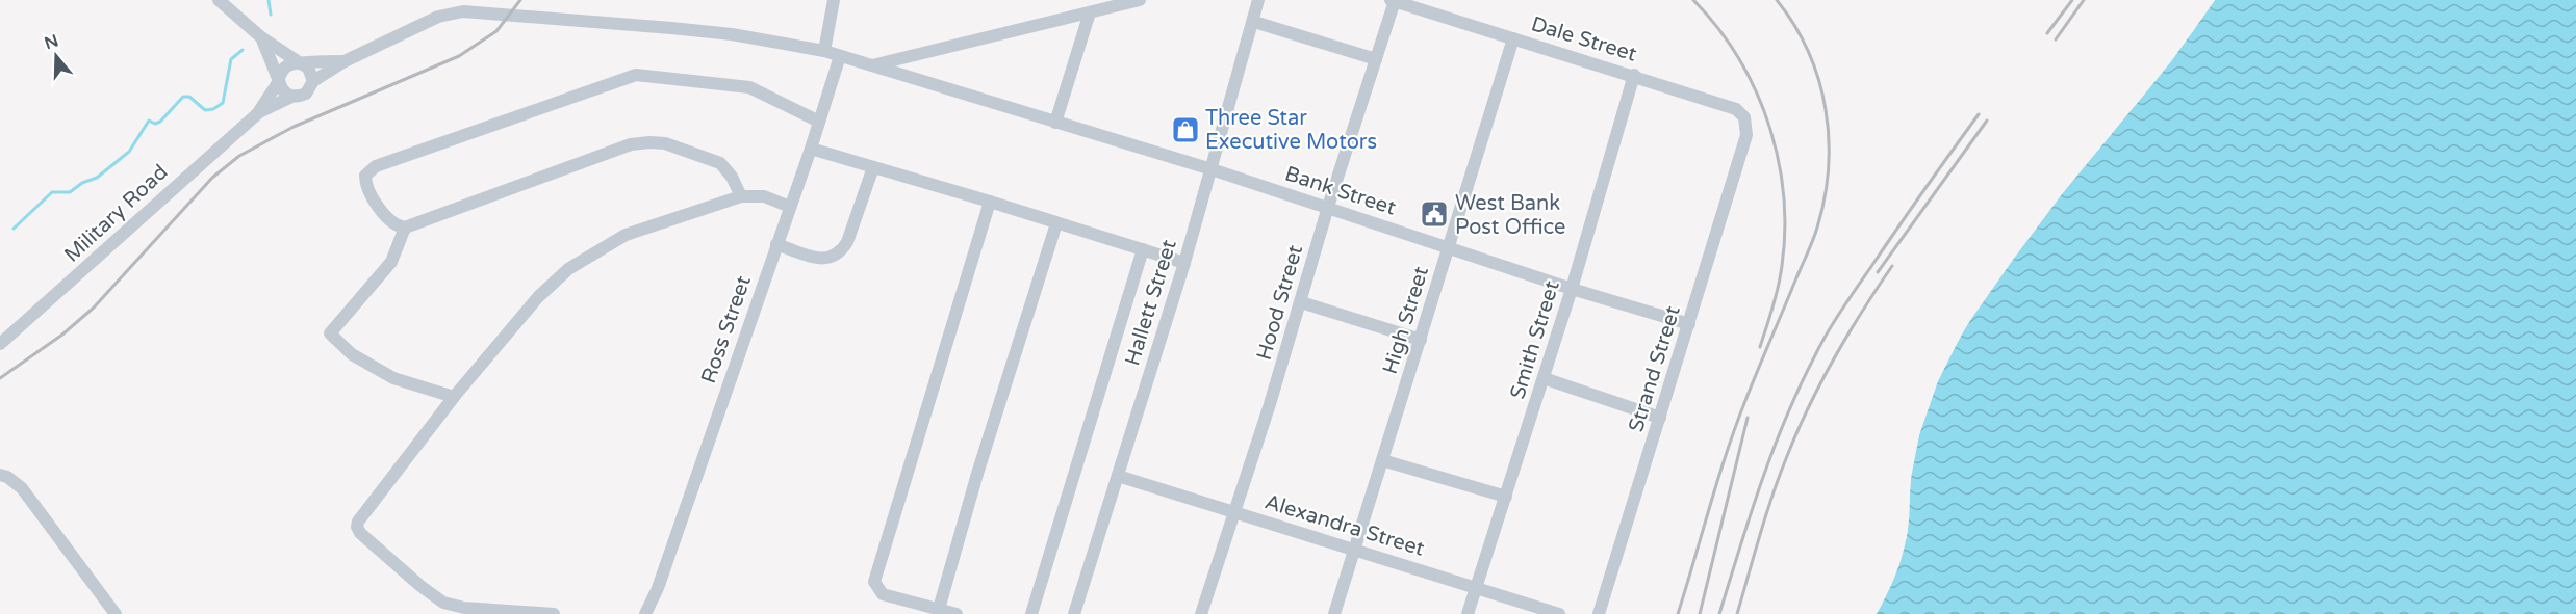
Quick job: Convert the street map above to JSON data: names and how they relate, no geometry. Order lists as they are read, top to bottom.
{
  "streets": {
    "street": [
      "Dale Street",
      "Bank Street",
      "Military Road",
      "Hallett Street",
      "Hood Street",
      "High Street",
      "Ross Street",
      "Smith Street",
      "Strand Street",
      "Alexandra Street"
    ]
  },
  "crossings": [
    ["Dale Street", "Hood Street"],
    ["Dale Street", "High Street"],
    ["Dale Street", "Smith Street"],
    ["Dale Street", "Strand Street"],
    ["Bank Street", "Military Road"],
    ["Bank Street", "Hallett Street"],
    ["Bank Street", "Hood Street"],
    ["Bank Street", "High Street"],
    ["Bank Street", "Ross Street"],
    ["Bank Street", "Smith Street"],
    ["Bank Street", "Strand Street"],
    ["Hallett Street", "Alexandra Street"],
    ["Hood Street", "Alexandra Street"],
    ["High Street", "Alexandra Street"],
    ["Smith Street", "Alexandra Street"]
  ],
  "places": {
    "shop": ["Three Star Executive Motors"],
    "public building": ["West Bank Post Office"]
  },
  "north": "top"
}
